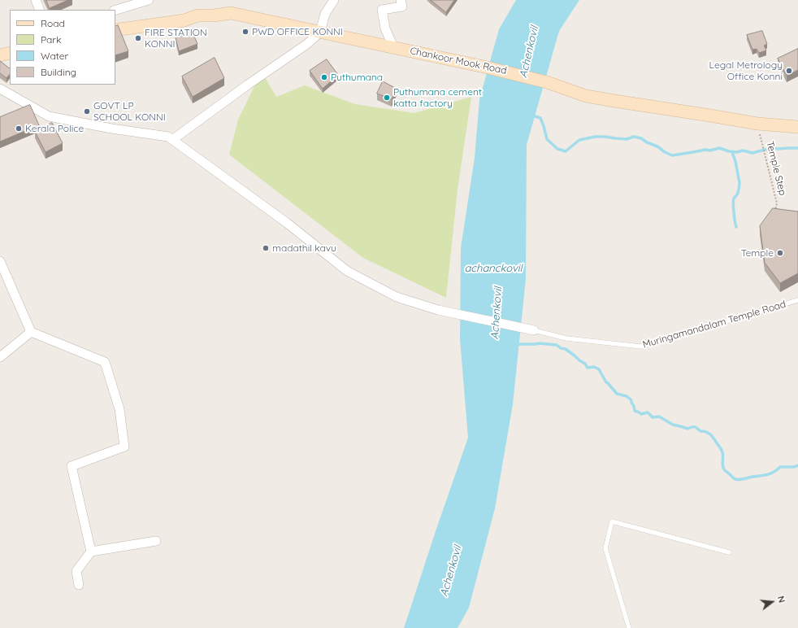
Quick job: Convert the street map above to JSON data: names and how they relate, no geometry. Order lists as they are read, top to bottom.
{
  "streets": {
    "main road": ["Chankoor Mook Road"],
    "lane": ["Muringamandalam Temple Road"],
    "path": ["Temple Step"]
  },
  "crossings": [
    ["Chankoor Mook Road", "Temple Step"]
  ],
  "water": ["Achenkovil", "achanckovil"],
  "places": [
    "PWD OFFICE KONNI",
    "FIRE STATION KONNI",
    "Legal Metrology Office Konni",
    "Puthumana",
    "Puthumana cement katta factory",
    "GOVT LP SCHOOL KONNI",
    "Kerala Police",
    "madathil kavu",
    "Temple"
  ],
  "legend": [
    "Road",
    "Park",
    "Water",
    "Building"
  ],
  "north": "right"
}
